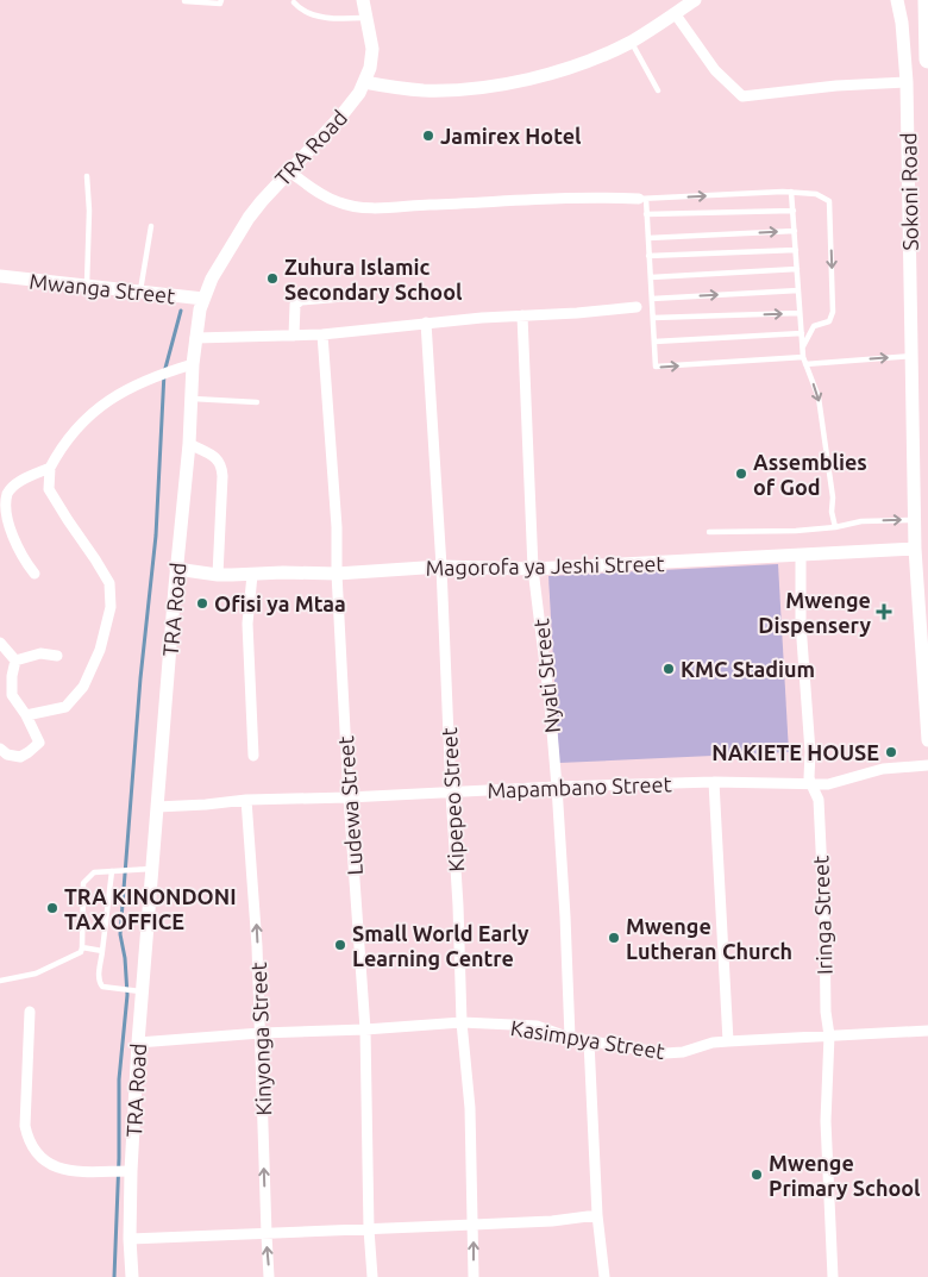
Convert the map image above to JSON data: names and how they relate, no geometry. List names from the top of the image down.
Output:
{
  "streets": {
    "street": [
      "TRA Road",
      "Sokoni Road",
      "Mwanga Street",
      "Magorofa ya Jeshi Street",
      "Nyati Street",
      "Mapambano Street",
      "Kipepeo Street",
      "Ludewa Street",
      "Iringa Street",
      "Kinyonga Street",
      "Kasimpya Street"
    ]
  },
  "crossings": [
    ["TRA Road", "Mwanga Street"],
    ["TRA Road", "Magorofa ya Jeshi Street"],
    ["TRA Road", "Mapambano Street"],
    ["TRA Road", "Kasimpya Street"],
    ["Sokoni Road", "Magorofa ya Jeshi Street"],
    ["Magorofa ya Jeshi Street", "Nyati Street"],
    ["Magorofa ya Jeshi Street", "Kipepeo Street"],
    ["Magorofa ya Jeshi Street", "Ludewa Street"],
    ["Magorofa ya Jeshi Street", "Iringa Street"],
    ["Nyati Street", "Mapambano Street"],
    ["Nyati Street", "Kasimpya Street"],
    ["Mapambano Street", "Kipepeo Street"],
    ["Mapambano Street", "Ludewa Street"],
    ["Mapambano Street", "Iringa Street"],
    ["Mapambano Street", "Kinyonga Street"],
    ["Kipepeo Street", "Kasimpya Street"],
    ["Ludewa Street", "Kasimpya Street"],
    ["Iringa Street", "Kasimpya Street"],
    ["Kinyonga Street", "Kasimpya Street"]
  ],
  "one_way": ["Kinyonga Street"],
  "places": {
    "other": [
      "Jamirex Hotel",
      "Zuhura Islamic Secondary School",
      "Assemblies of God",
      "Ofisi ya Mtaa",
      "KMC Stadium",
      "NAKIETE HOUSE",
      "TRA KINONDONI TAX OFFICE",
      "Mwenge Lutheran Church",
      "Small World Early Learning Centre",
      "Mwenge Primary School"
    ],
    "health": ["Mwenge Dispensery"]
  }
}
